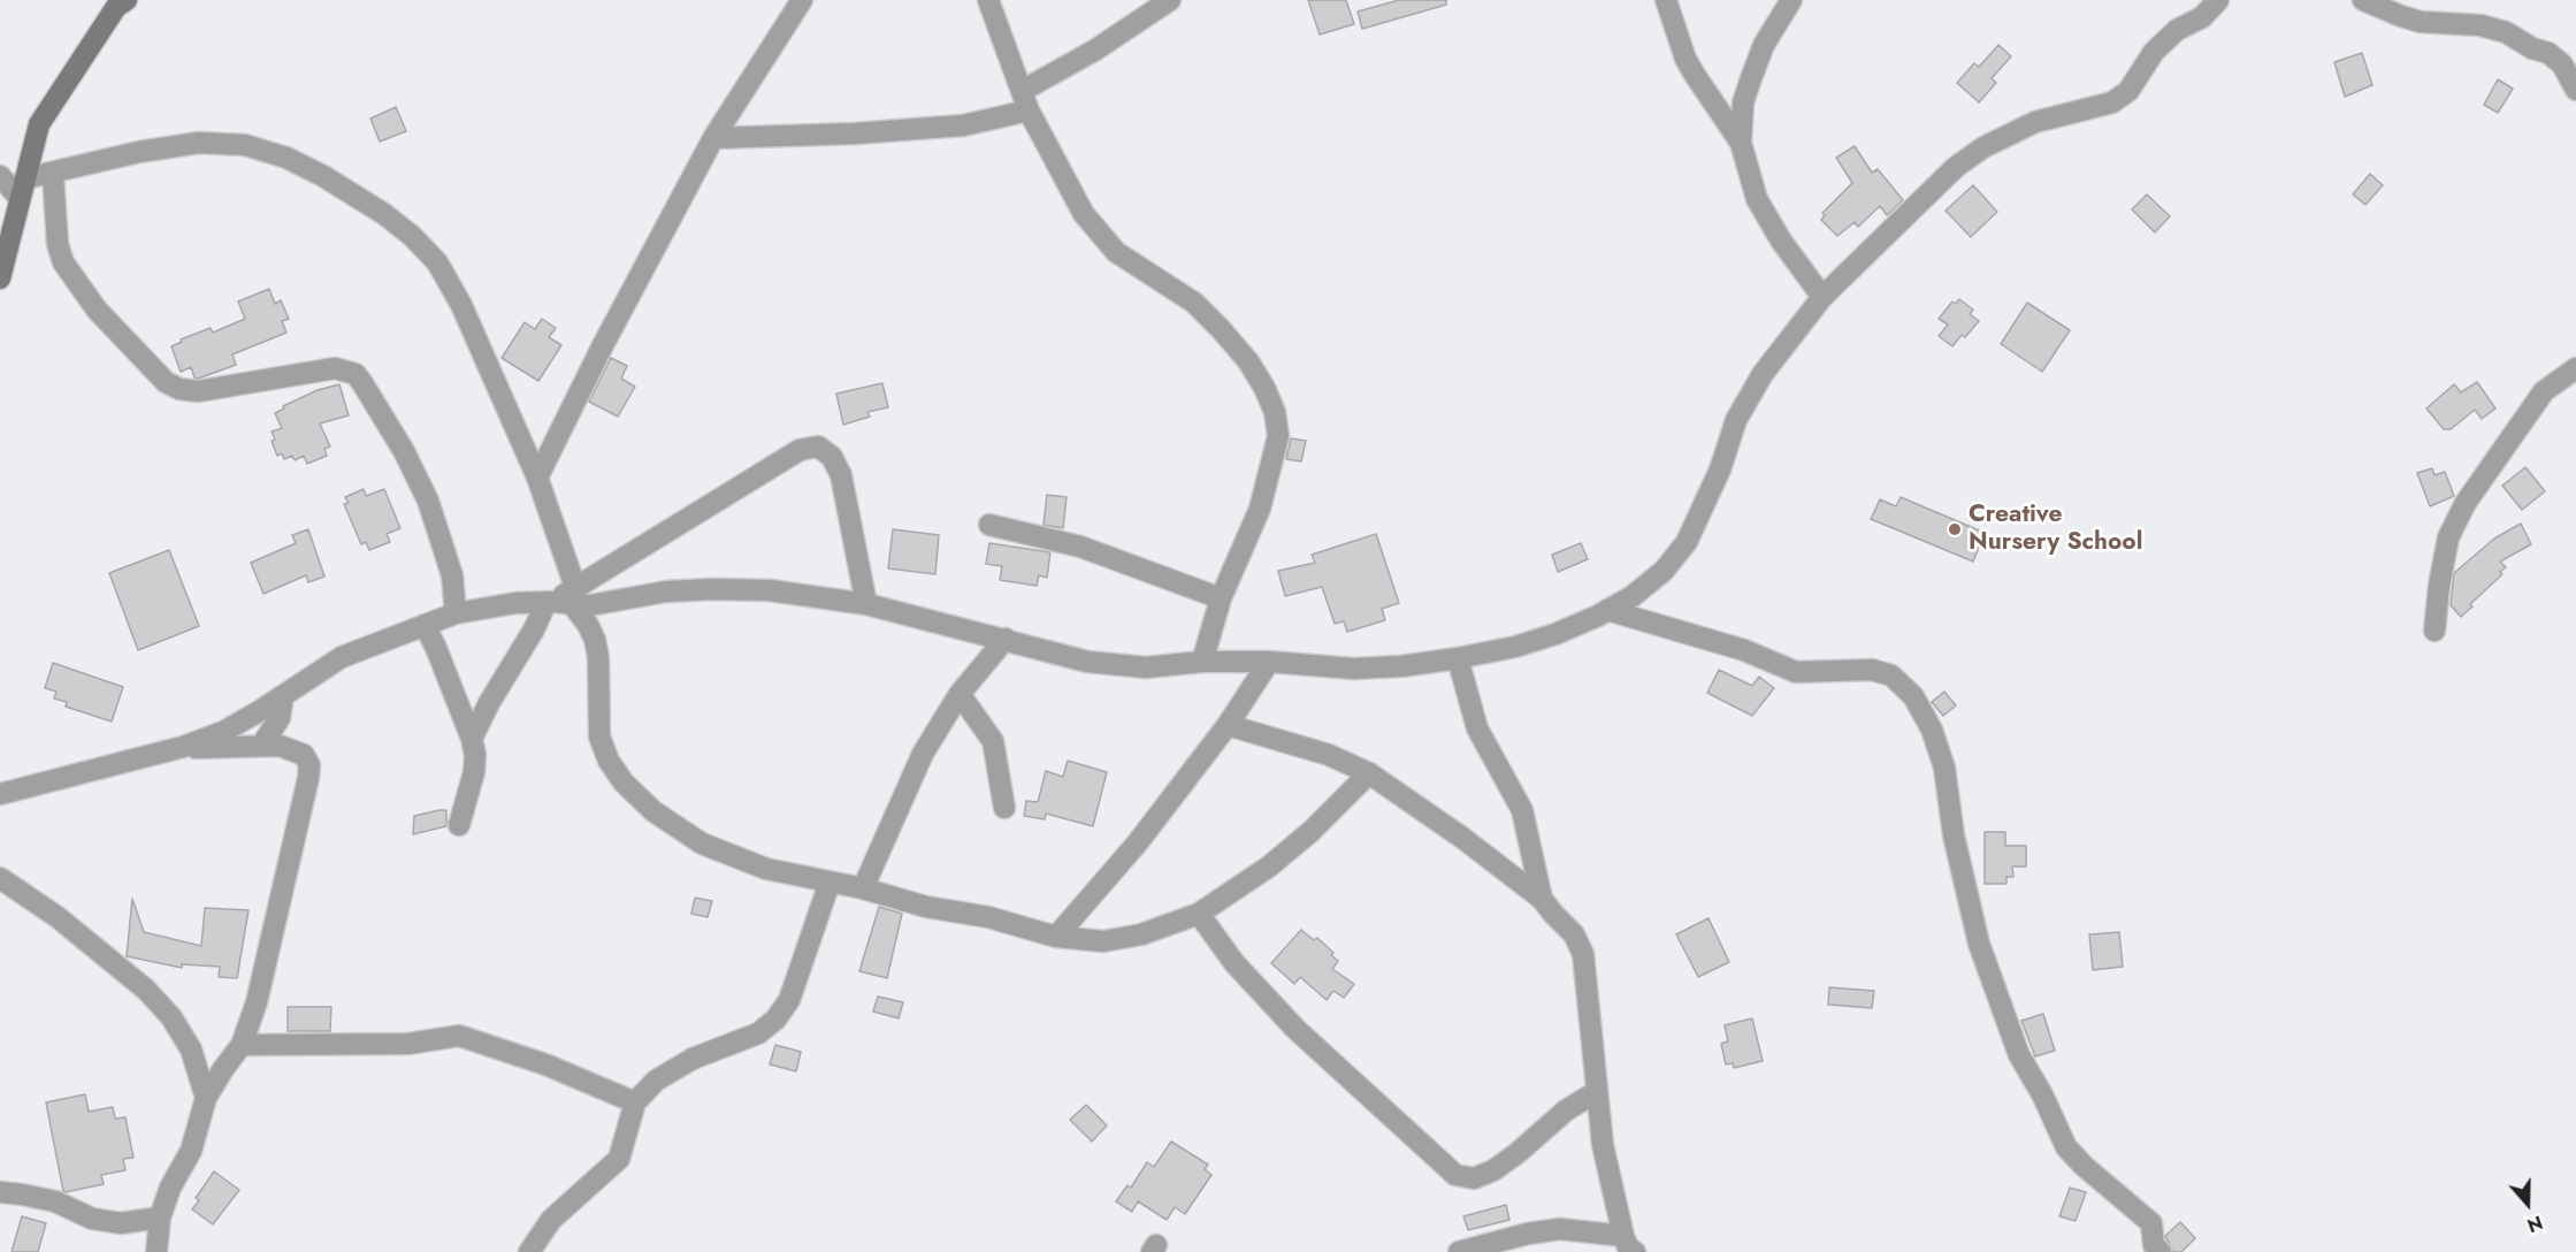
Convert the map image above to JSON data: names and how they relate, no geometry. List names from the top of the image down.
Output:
{
  "places": ["Creative Nursery School"],
  "north": "bottom"
}
